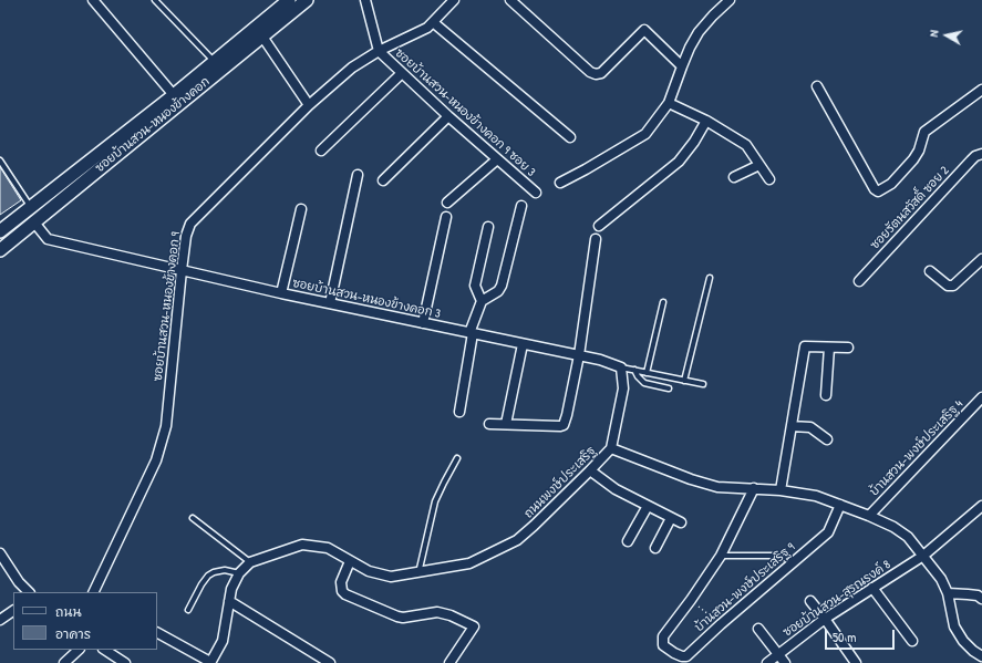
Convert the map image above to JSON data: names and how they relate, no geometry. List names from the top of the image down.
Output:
{
  "streets": {
    "main road": ["ซอยบ้านสวน-หนองข้างคอก"],
    "street": [
      "ซอยบ้านสวน-หนองข้างคอก 9 ซอย 3",
      "ซอยรัตนสวัสดิ์ ซอย 2",
      "ซอยบ้านสวน-หนองข้างคอก 3",
      "ซอยบ้านสวน-หนองข้างคอก 9",
      "บ้านสวน-พงษ์ประเสริฐ 4",
      "ถนนพงษ์ประเสริฐ",
      "บ้านสวน-พงษ์ประเสริฐ 9",
      "ซอยบ้านสวน-สุรณรงค์ 8"
    ]
  },
  "crossings": [
    ["ซอยบ้านสวน-หนองข้างคอก 9 ซอย 3", "ซอยบ้านสวน-หนองข้างคอก 9"],
    ["ซอยบ้านสวน-หนองข้างคอก", "ซอยบ้านสวน-หนองข้างคอก 3"],
    ["ซอยบ้านสวน-หนองข้างคอก 3", "ซอยบ้านสวน-หนองข้างคอก 9"],
    ["บ้านสวน-พงษ์ประเสริฐ 4", "ถนนพงษ์ประเสริฐ"],
    ["ถนนพงษ์ประเสริฐ", "บ้านสวน-พงษ์ประเสริฐ 9"],
    ["ถนนพงษ์ประเสริฐ", "ซอยบ้านสวน-สุรณรงค์ 8"]
  ],
  "legend": ["ถนน", "อาคาร"],
  "scale_bar": "50 m",
  "north": "left"
}
